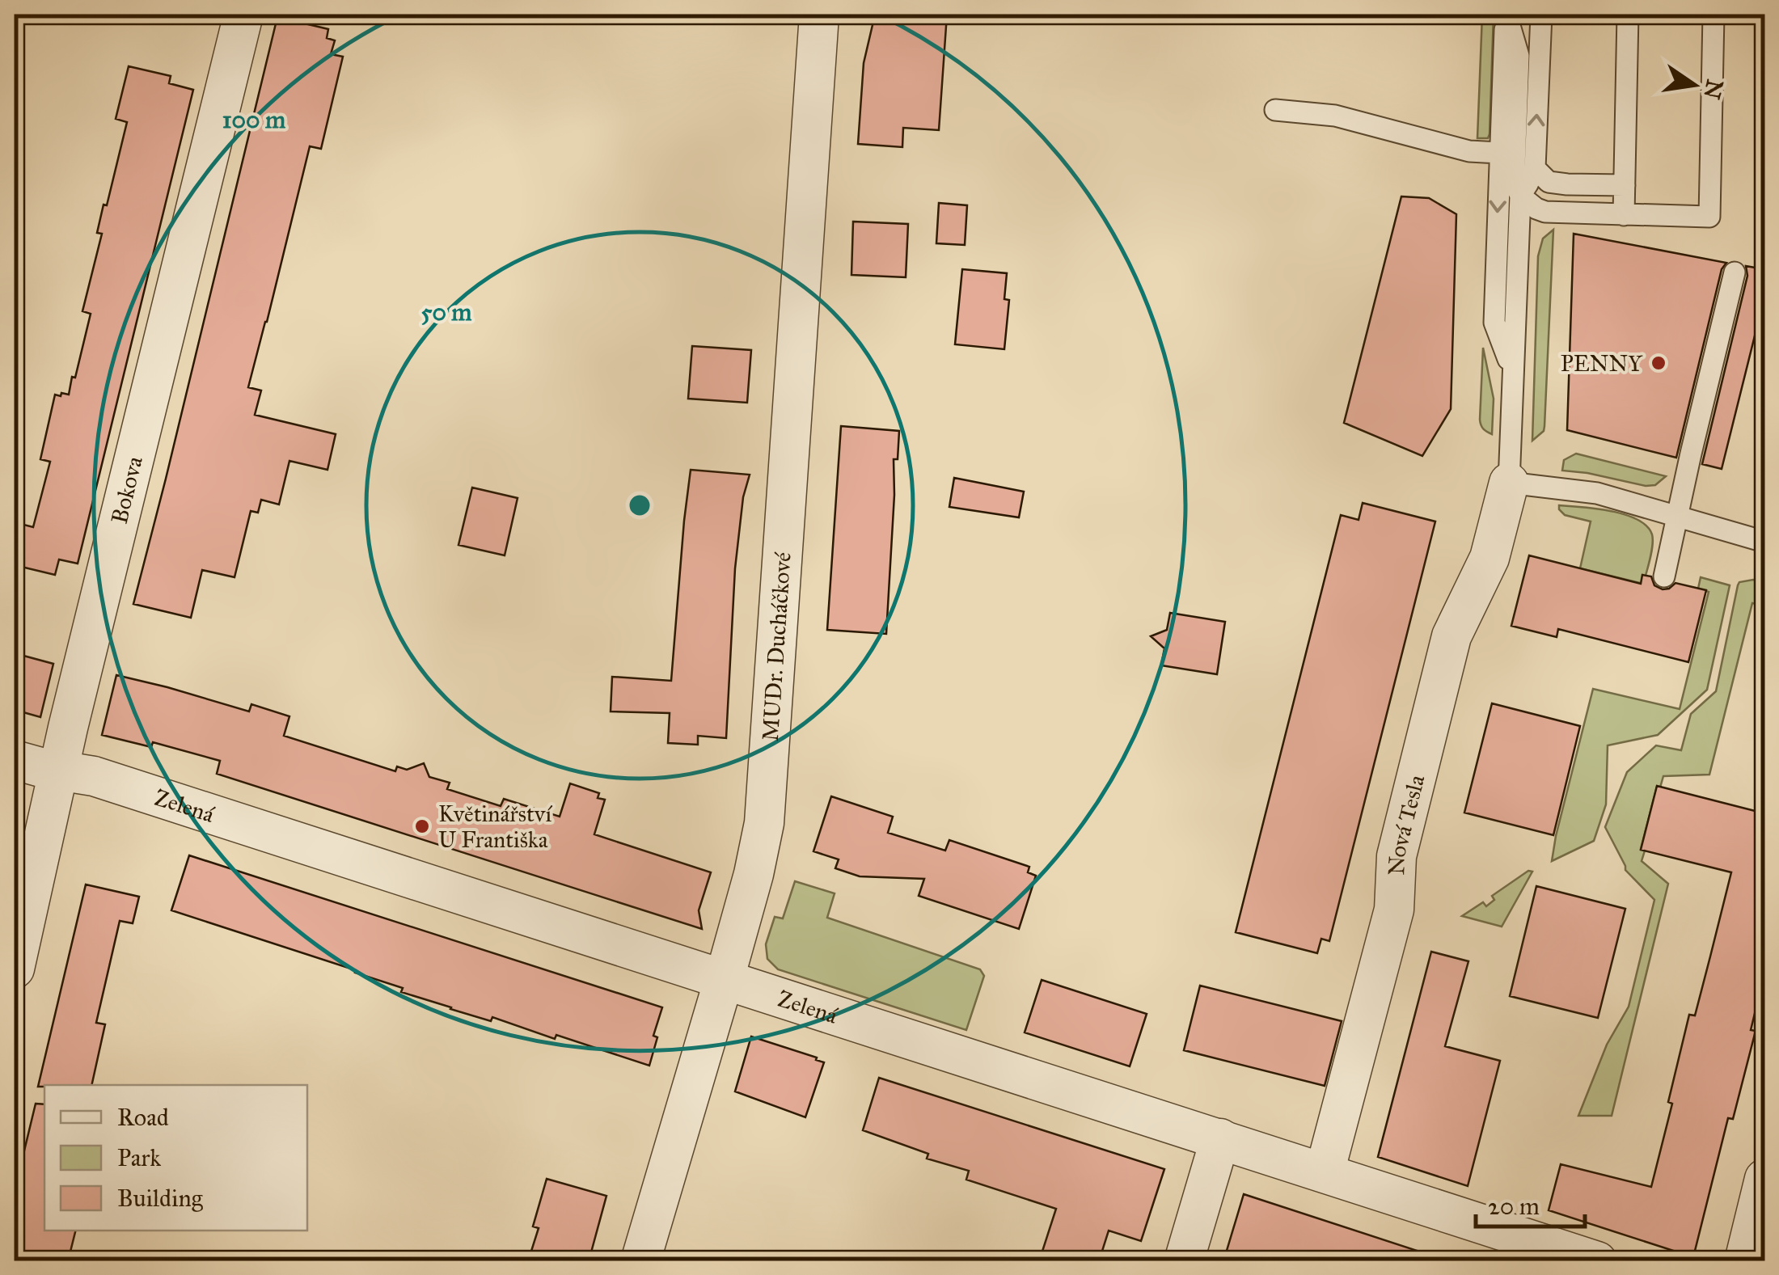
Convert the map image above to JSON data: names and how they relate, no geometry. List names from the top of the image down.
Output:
{
  "streets": {
    "street": [
      "Bokova",
      "MUDr. Ducháčkové",
      "Zelená",
      "Nová Tesla"
    ]
  },
  "crossings": [
    ["Bokova", "Zelená"],
    ["MUDr. Ducháčkové", "Zelená"],
    ["Zelená", "Nová Tesla"]
  ],
  "places": ["PENNY", "Květinářství U Františka"],
  "legend": ["Road", "Park", "Building"],
  "scale_bar": "20 m",
  "north": "right",
  "rings": ["100 m", "50 m"]
}
